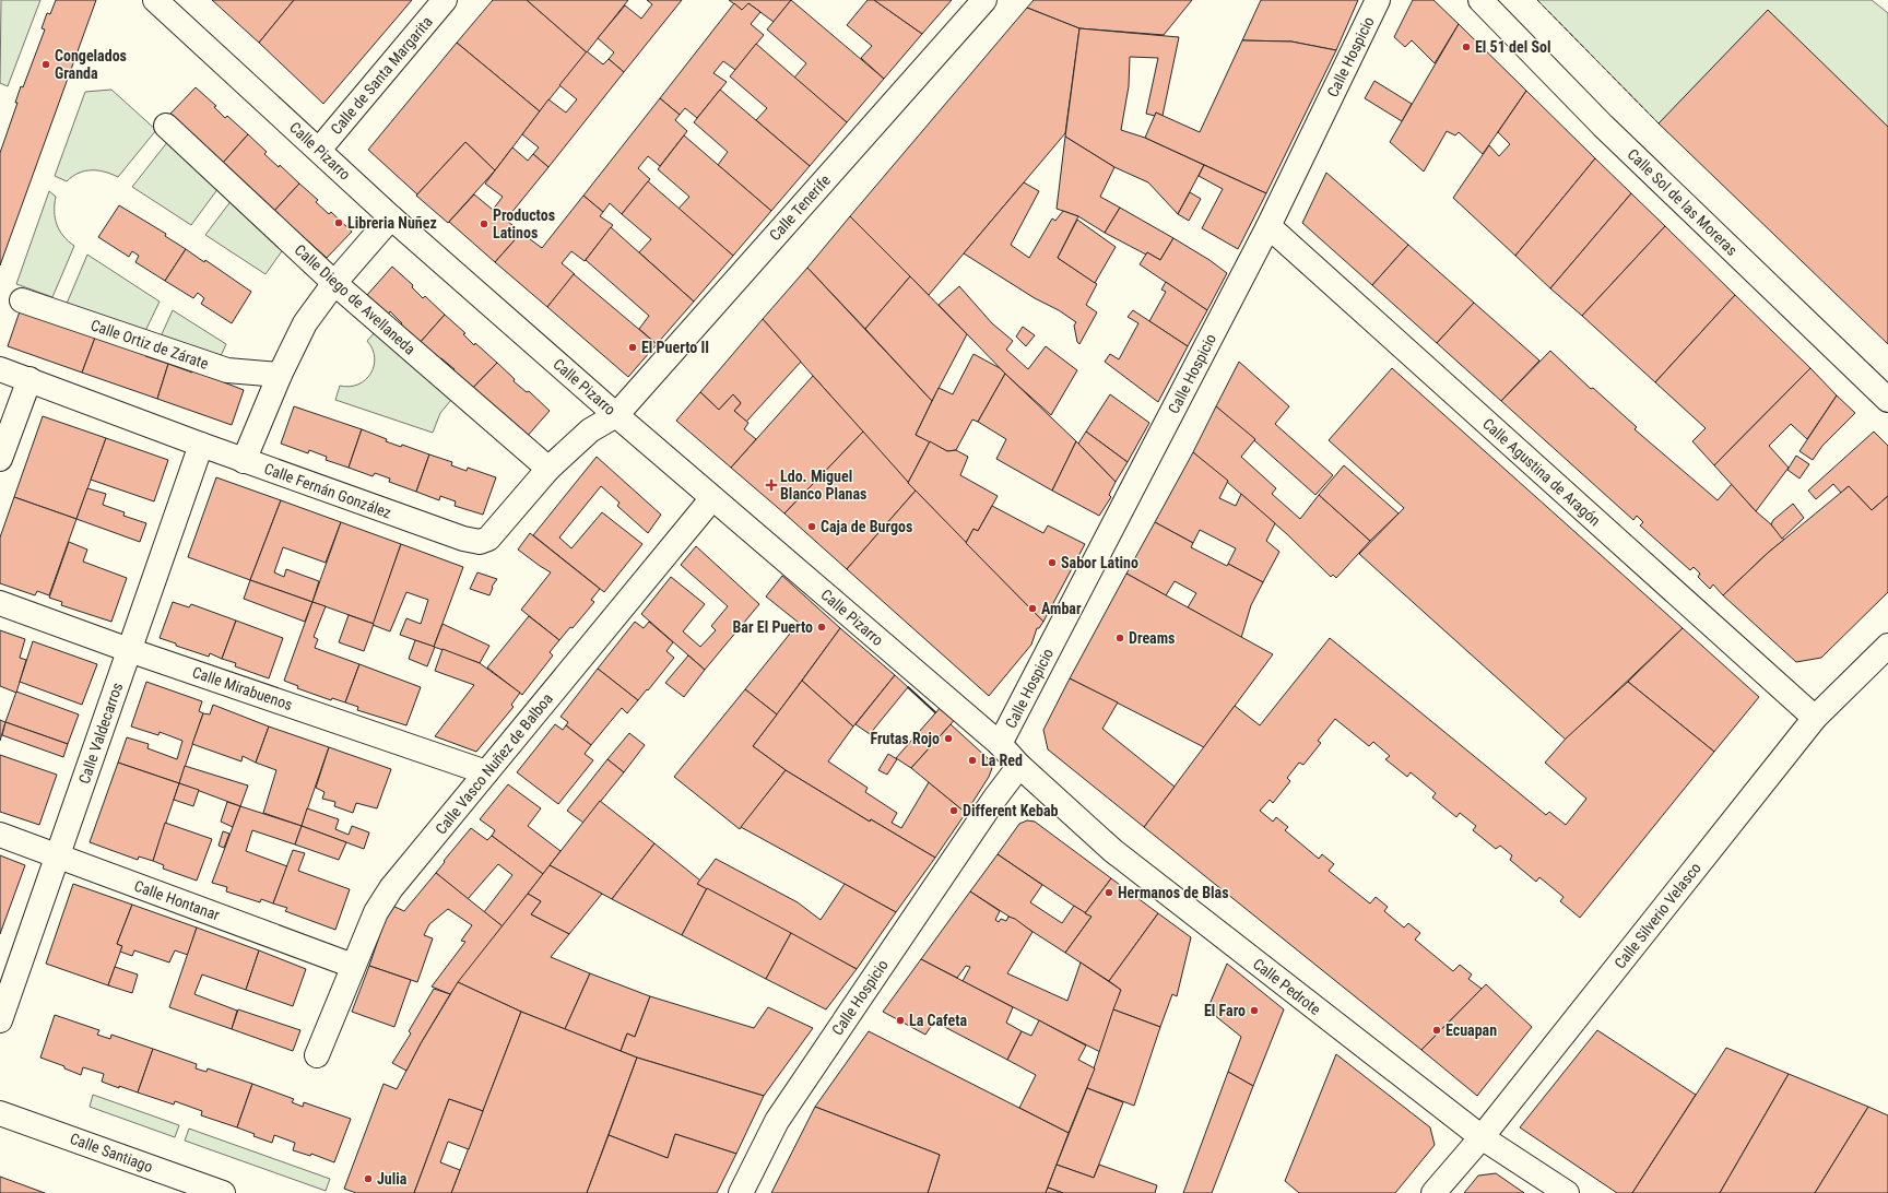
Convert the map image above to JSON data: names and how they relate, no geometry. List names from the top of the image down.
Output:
{
  "streets": {
    "street": [
      "Calle Hospicio",
      "Calle de Santa Margarita",
      "Calle Pizarro",
      "Calle Sol de las Moreras",
      "Calle Tenerife",
      "Calle Diego de Avellaneda",
      "Calle Ortiz de Zárate",
      "Calle Agustina de Aragón",
      "Calle Fernán González",
      "Calle Mirabuenos",
      "Calle Valdecarros",
      "Calle Vasco Nuñez de Balboa",
      "Calle Hontanar",
      "Calle Silverio Velasco",
      "Calle Pedrote",
      "Calle Santiago"
    ]
  },
  "crossings": [
    ["Calle Hospicio", "Calle Pizarro"],
    ["Calle Hospicio", "Calle Agustina de Aragón"],
    ["Calle Hospicio", "Calle Pedrote"],
    ["Calle de Santa Margarita", "Calle Pizarro"],
    ["Calle Pizarro", "Calle Tenerife"],
    ["Calle Pizarro", "Calle Fernán González"],
    ["Calle Pizarro", "Calle Vasco Nuñez de Balboa"],
    ["Calle Pizarro", "Calle Pedrote"],
    ["Calle Tenerife", "Calle Fernán González"],
    ["Calle Diego de Avellaneda", "Calle Fernán González"],
    ["Calle Agustina de Aragón", "Calle Silverio Velasco"],
    ["Calle Fernán González", "Calle Valdecarros"],
    ["Calle Mirabuenos", "Calle Valdecarros"],
    ["Calle Mirabuenos", "Calle Vasco Nuñez de Balboa"],
    ["Calle Valdecarros", "Calle Hontanar"],
    ["Calle Vasco Nuñez de Balboa", "Calle Hontanar"],
    ["Calle Silverio Velasco", "Calle Pedrote"]
  ],
  "places": {
    "other": [
      "El 51 del Sol",
      "Congelados Granda",
      "Libreria Nuñez",
      "Productos Latinos",
      "El Puerto II",
      "Caja de Burgos",
      "Sabor Latino",
      "Ambar",
      "Bar El Puerto",
      "Dreams",
      "Frutas Rojo",
      "La Red",
      "Different Kebab",
      "Hermanos de Blas",
      "El Faro",
      "La Cafeta",
      "Ecuapan",
      "Julia"
    ],
    "health": ["Ldo. Miguel Blanco Planas"]
  }
}
